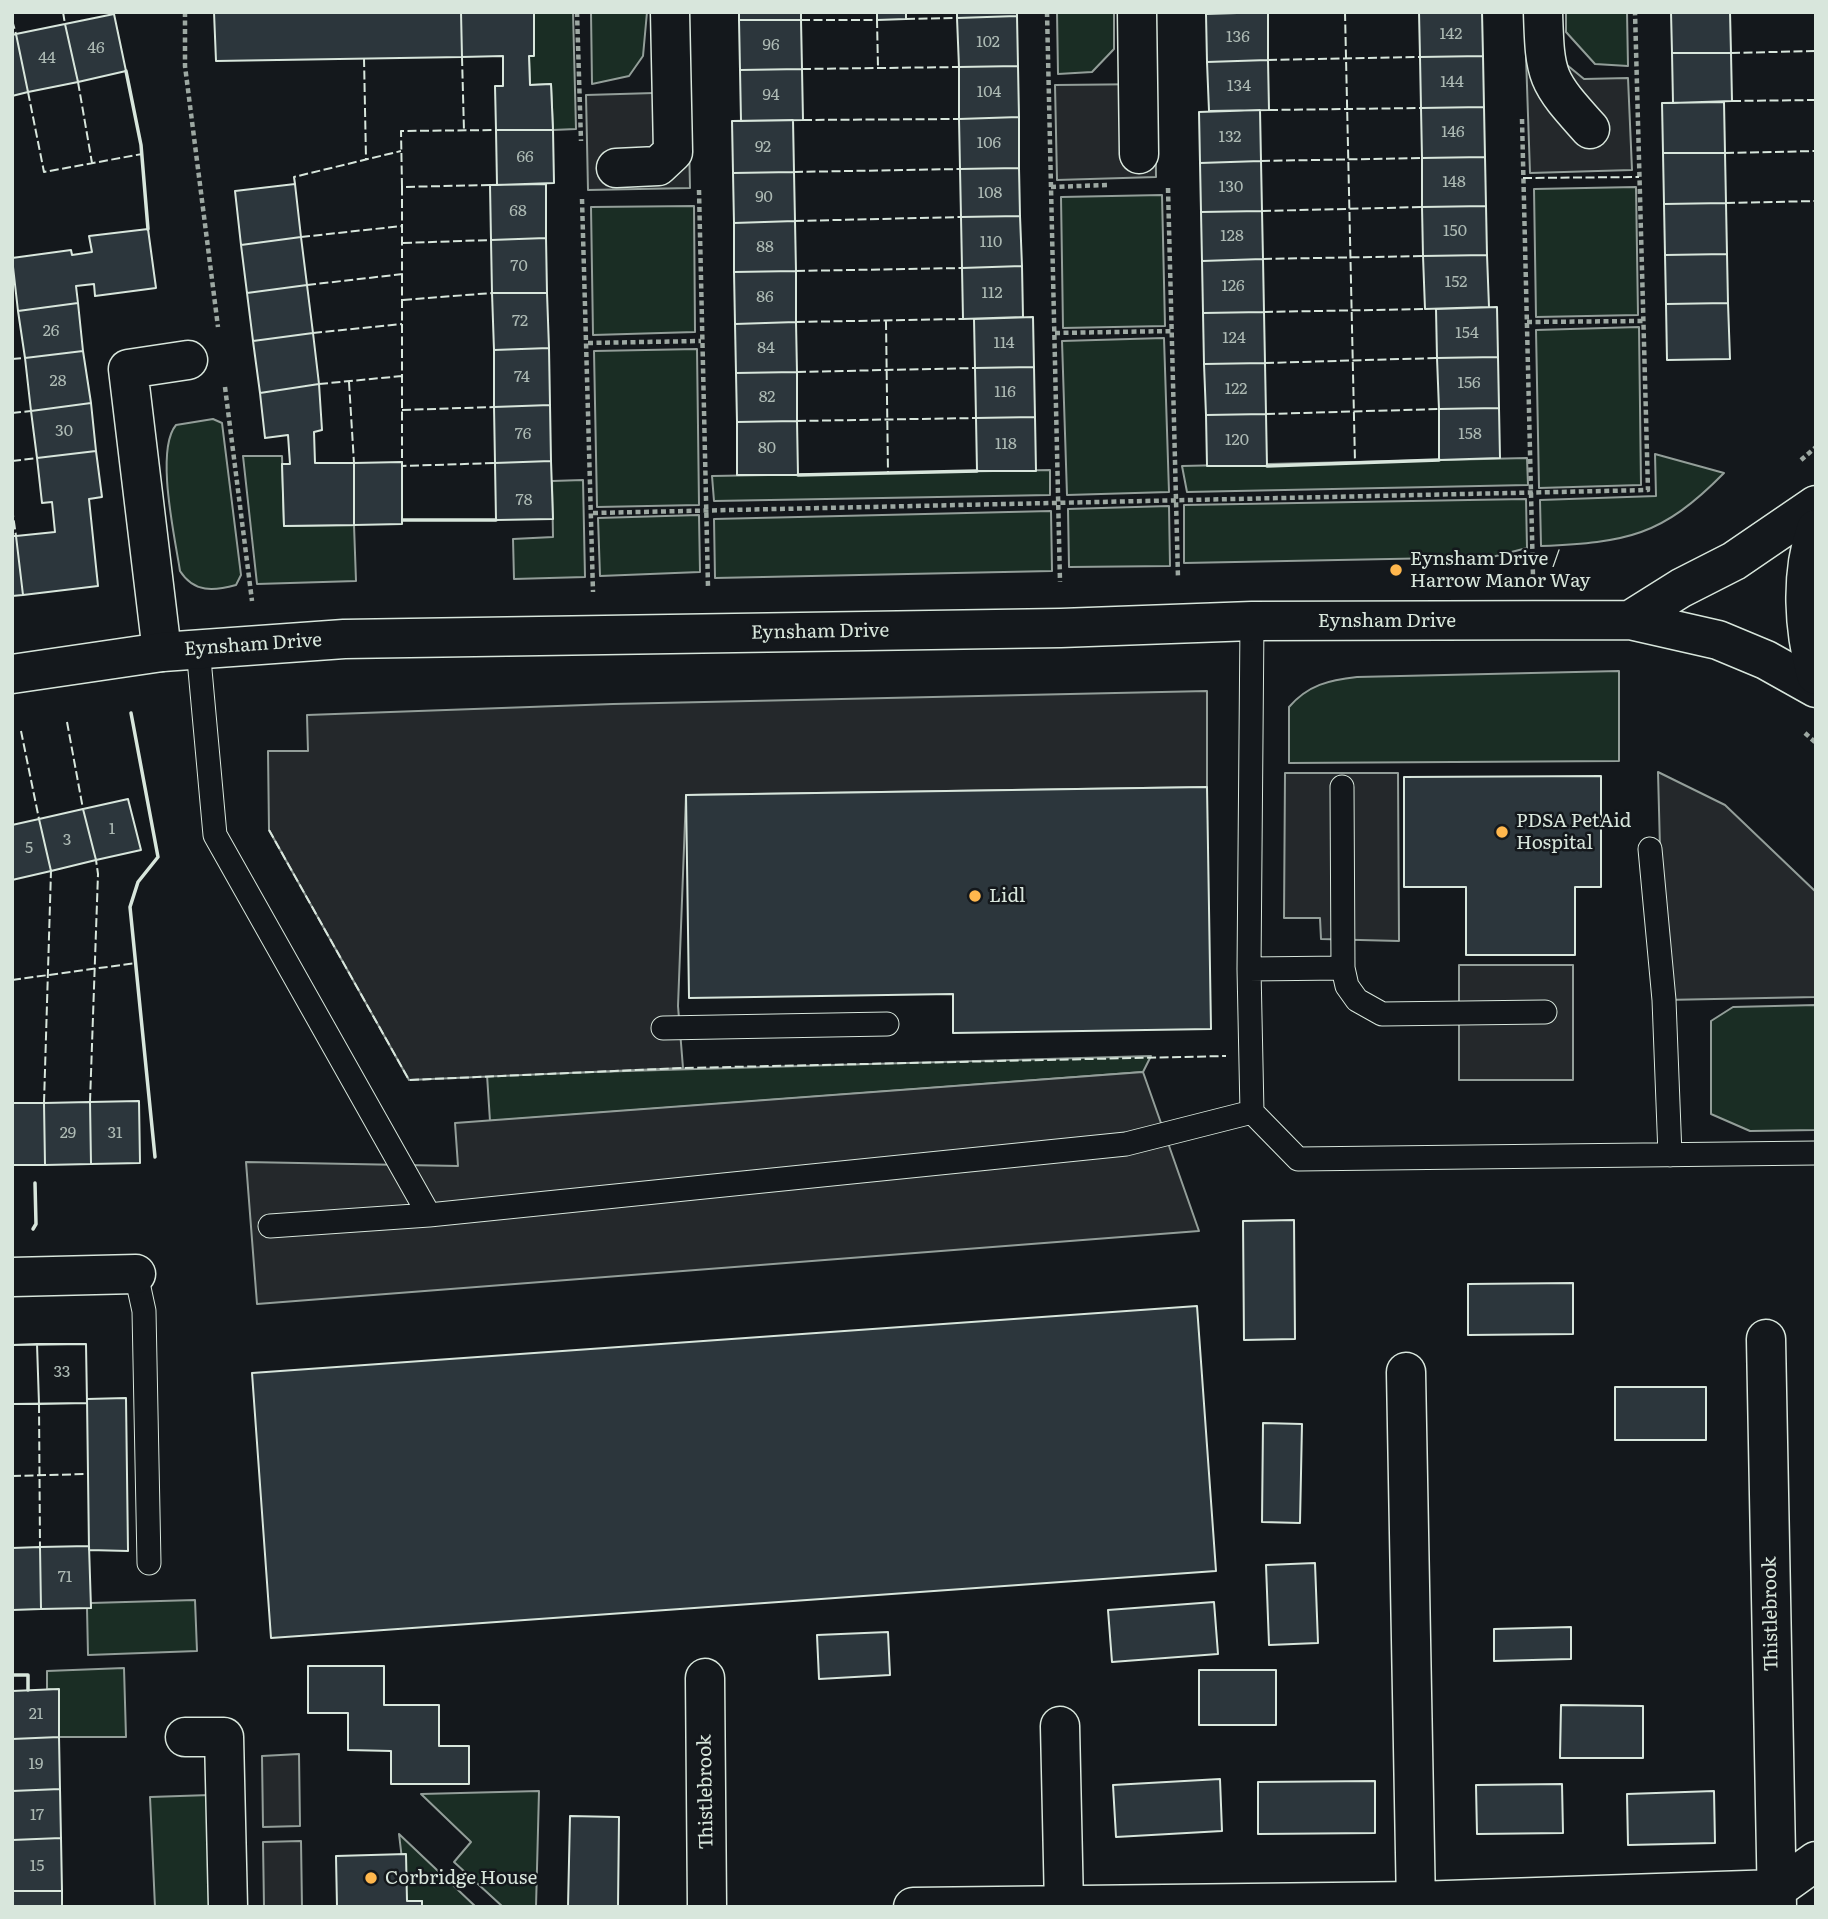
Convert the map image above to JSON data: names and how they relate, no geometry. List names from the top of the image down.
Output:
{
  "streets": {
    "street": ["Eynsham Drive", "Thistlebrook"]
  },
  "places": [
    "Eynsham Drive / Harrow Manor Way",
    "PDSA PetAid Hospital",
    "Lidl",
    "Corbridge House"
  ],
  "house_numbers": [
    "142",
    "136",
    "102",
    "96",
    "46",
    "44",
    "144",
    "134",
    "104",
    "94",
    "146",
    "132",
    "106",
    "92",
    "66",
    "148",
    "130",
    "108",
    "90",
    "68",
    "150",
    "128",
    "110",
    "88",
    "70",
    "152",
    "126",
    "112",
    "86",
    "72",
    "26",
    "154",
    "124",
    "114",
    "84",
    "74",
    "28",
    "156",
    "122",
    "116",
    "82",
    "30",
    "76",
    "158",
    "120",
    "118",
    "80",
    "78",
    "1",
    "3",
    "5",
    "29",
    "31",
    "33",
    "71",
    "21",
    "19",
    "17",
    "15"
  ]
}
